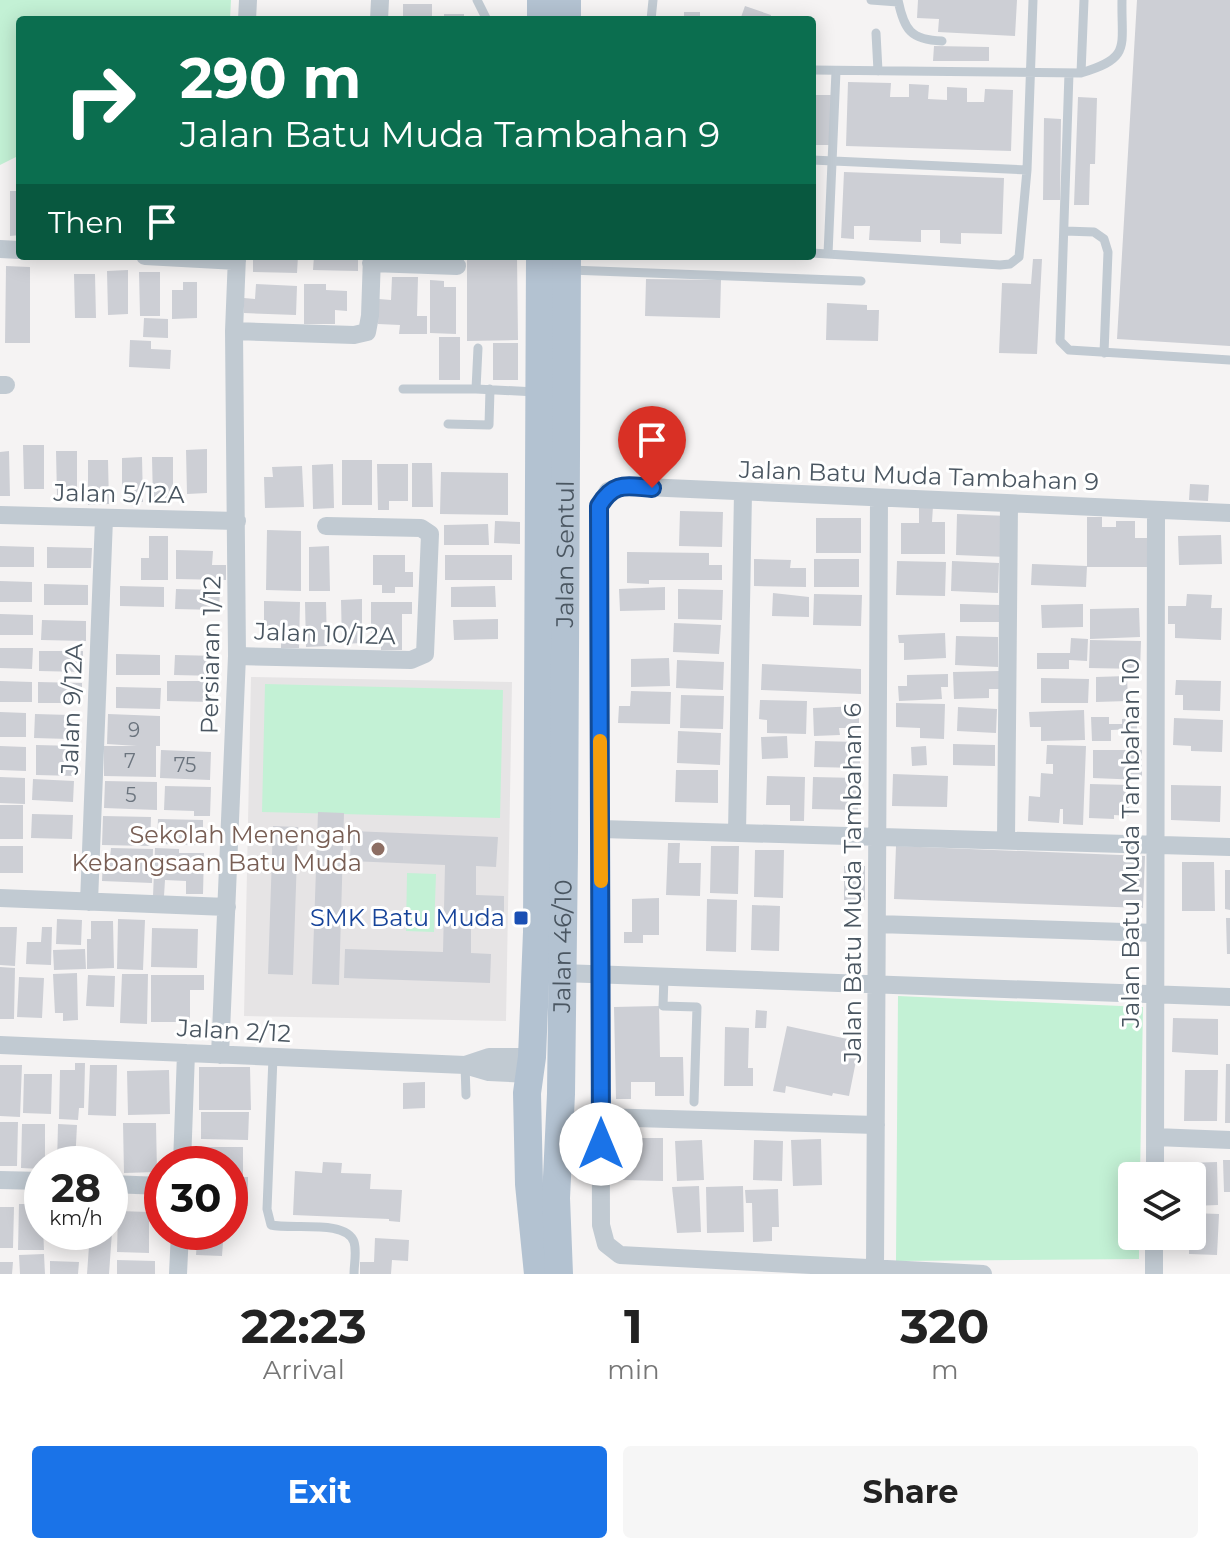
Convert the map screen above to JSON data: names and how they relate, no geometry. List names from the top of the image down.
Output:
{
  "streets": {
    "main road": ["Jalan Sentul", "Jalan 46/10"],
    "street": [
      "Jalan Batu Muda Tambahan 9",
      "Jalan 5/12A",
      "Jalan 10/12A",
      "Persiaran 1/12",
      "Jalan 9/12A",
      "Jalan Batu Muda Tambahan 10",
      "Jalan Batu Muda Tambahan 6",
      "Jalan 2/12"
    ]
  },
  "crossings": [
    ["Jalan Batu Muda Tambahan 9", "Jalan Batu Muda Tambahan 10"],
    ["Jalan Batu Muda Tambahan 9", "Jalan Batu Muda Tambahan 6"],
    ["Jalan 5/12A", "Persiaran 1/12"],
    ["Jalan 5/12A", "Jalan 9/12A"],
    ["Jalan Sentul", "Jalan 46/10"],
    ["Jalan 10/12A", "Persiaran 1/12"],
    ["Persiaran 1/12", "Jalan 2/12"],
    ["Jalan 46/10", "Jalan 2/12"]
  ],
  "places": {
    "other": ["Sekolah Menengah Kebangsaan Batu Muda"],
    "transit": ["SMK Batu Muda"]
  },
  "house_numbers": [
    "9",
    "7",
    "75",
    "5"
  ],
  "page": {
    "turn": ["290 m", "Jalan Batu Muda Tambahan 9"],
    "then": "Then",
    "speed": "28 km/h",
    "limit": "30",
    "eta": [
      "22:23",
      "Arrival",
      "1",
      "min",
      "320",
      "m"
    ],
    "buttons": ["Exit", "Share"]
  }
}
